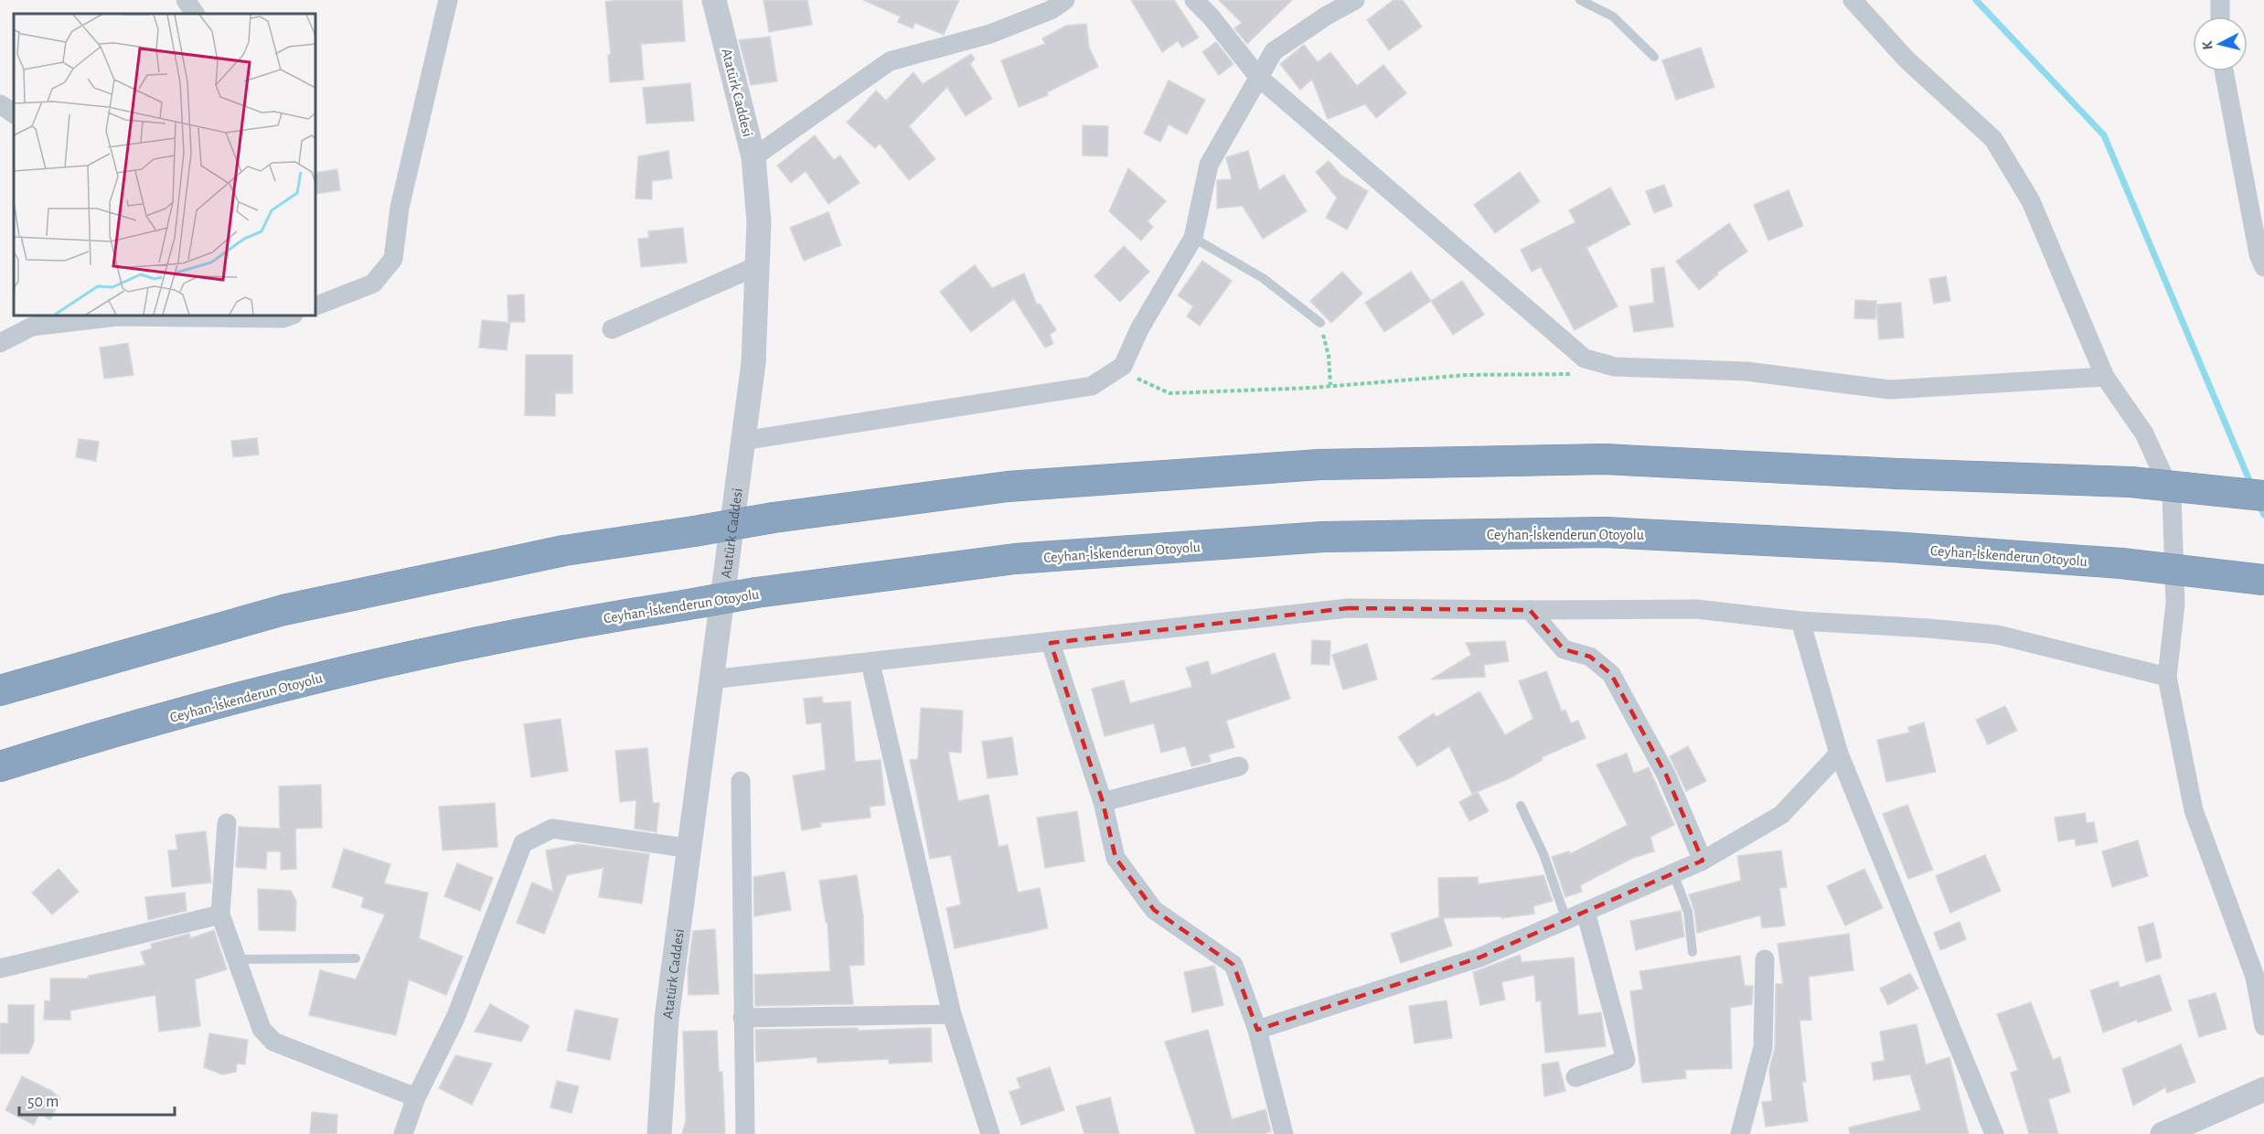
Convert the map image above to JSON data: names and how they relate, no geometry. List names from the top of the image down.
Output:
{
  "streets": {
    "highway": ["Ceyhan-İskenderun Otoyolu"],
    "street": ["Atatürk Caddesi"]
  },
  "scale_bar": "50 m",
  "north": "left"
}
